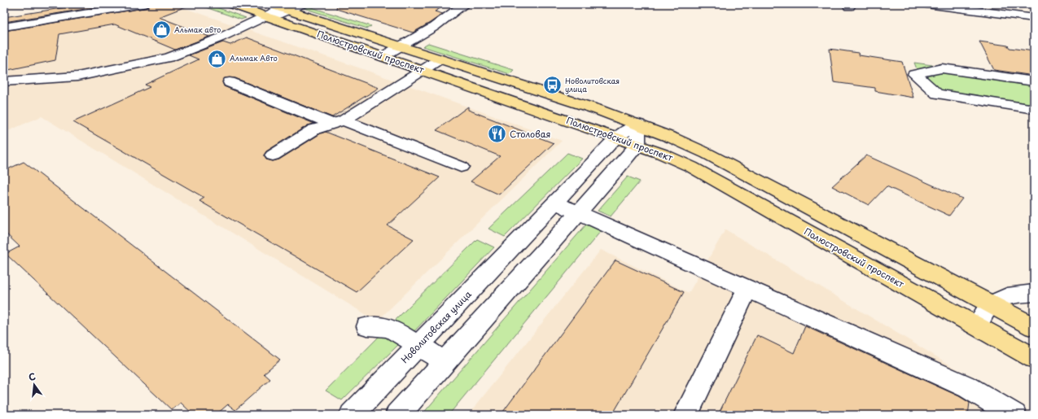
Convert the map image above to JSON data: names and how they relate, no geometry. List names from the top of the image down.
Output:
{
  "streets": {
    "main road": ["Полюстровский проспект"],
    "street": ["Новолитовская улица"]
  },
  "crossings": [
    ["Полюстровский проспект", "Новолитовская улица"]
  ],
  "places": {
    "shop": ["Альмак авто", "Альмак Авто"],
    "bus stop": ["Новолитовская улица"],
    "restaurant": ["Столовая"]
  },
  "north": "top"
}
